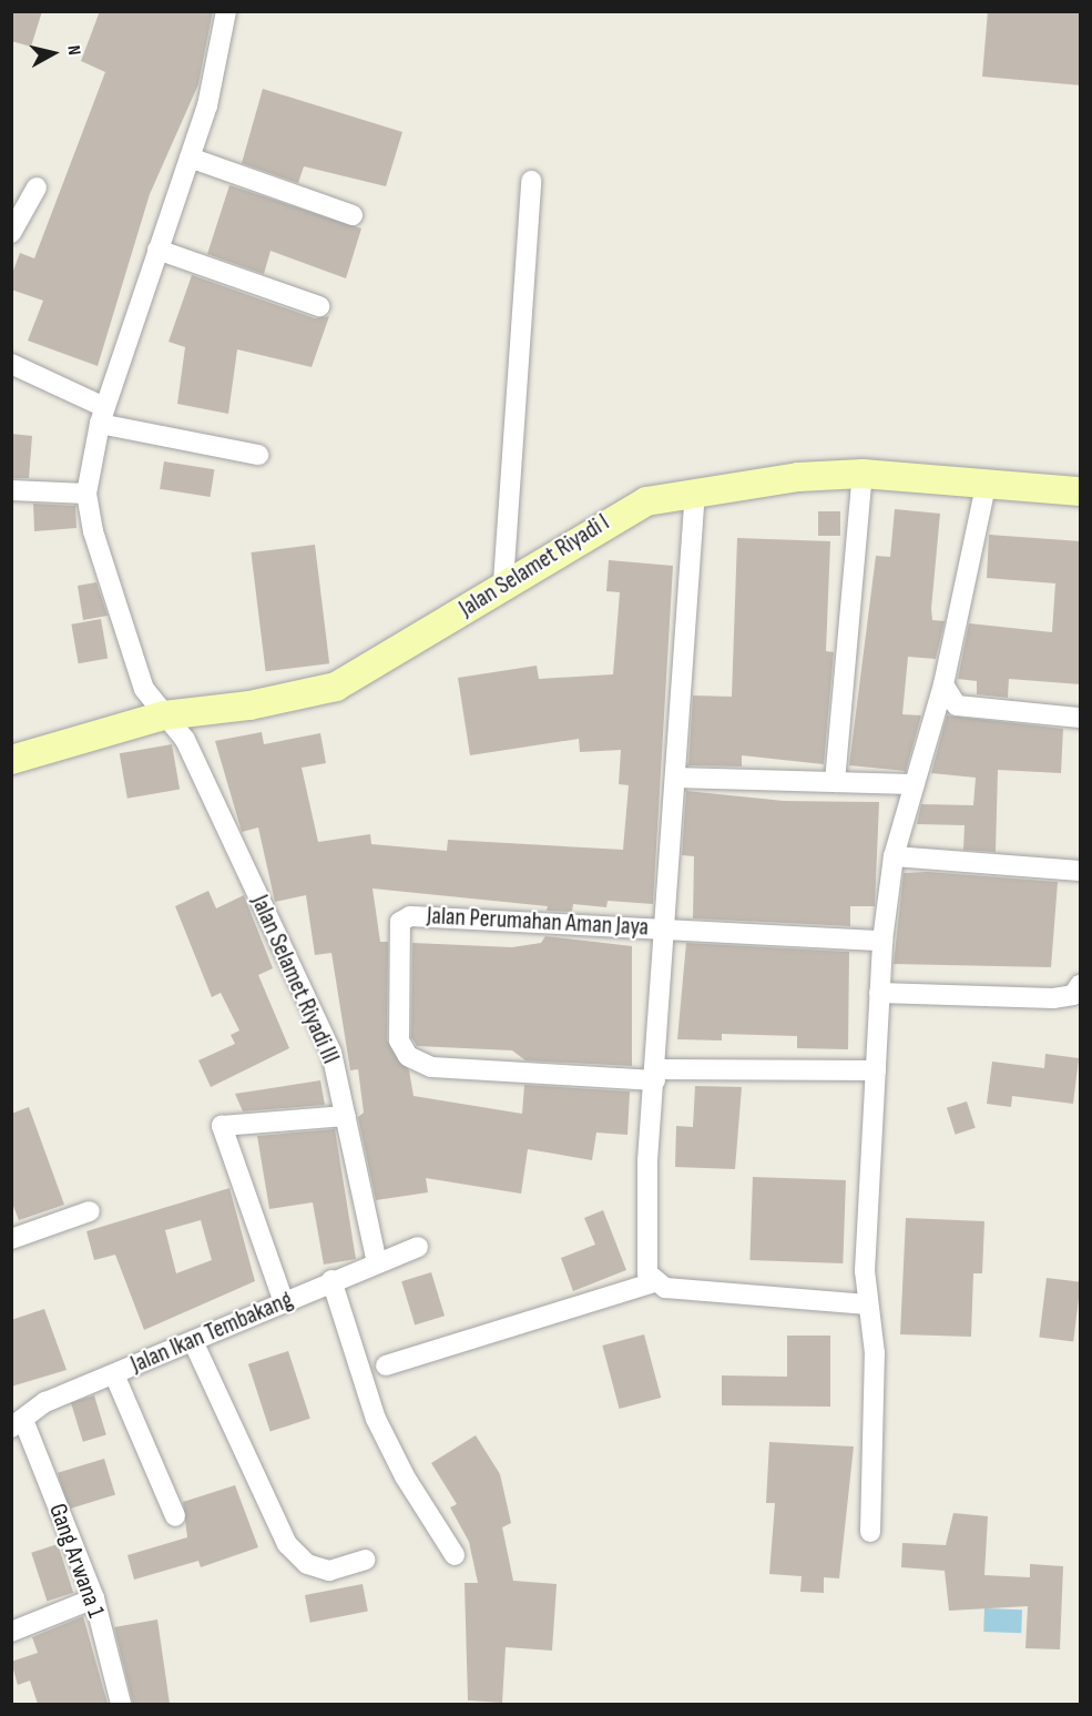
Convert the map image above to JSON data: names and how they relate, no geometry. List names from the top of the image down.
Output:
{
  "streets": {
    "main road": ["Jalan Selamet Riyadi I"],
    "street": [
      "Jalan Perumahan Aman Jaya",
      "Jalan Selamet Riyadi III",
      "Jalan Ikan Tembakang",
      "Gang Arwana 1"
    ]
  },
  "crossings": [
    ["Jalan Selamet Riyadi I", "Jalan Perumahan Aman Jaya"],
    ["Jalan Selamet Riyadi I", "Jalan Selamet Riyadi III"],
    ["Jalan Selamet Riyadi III", "Jalan Ikan Tembakang"],
    ["Jalan Ikan Tembakang", "Gang Arwana 1"]
  ],
  "north": "right"
}
